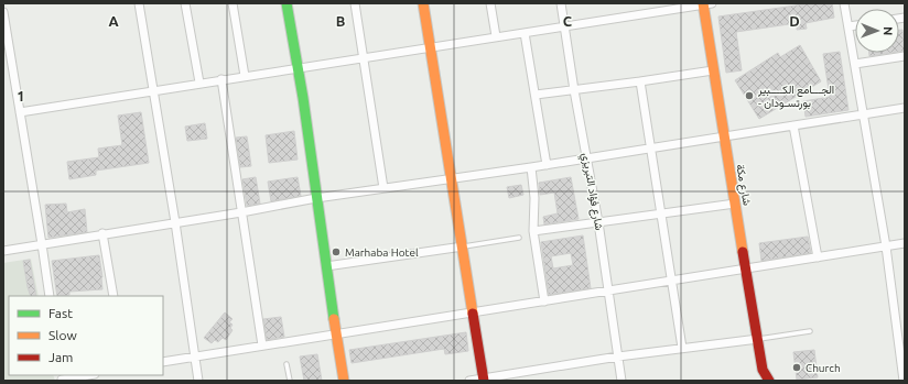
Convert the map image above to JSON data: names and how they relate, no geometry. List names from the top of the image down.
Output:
{
  "streets": {
    "street": ["شارع مكة", "شارع فؤاد التبريزي"]
  },
  "places": ["الجـــامع الكــــبير - بورتسـودان", "Marhaba Hotel", "Church"],
  "legend": ["Fast", "Slow", "Jam"],
  "north": "right",
  "grid": {
    "columns": [
      "A",
      "B",
      "C",
      "D"
    ],
    "rows": ["1"]
  }
}
